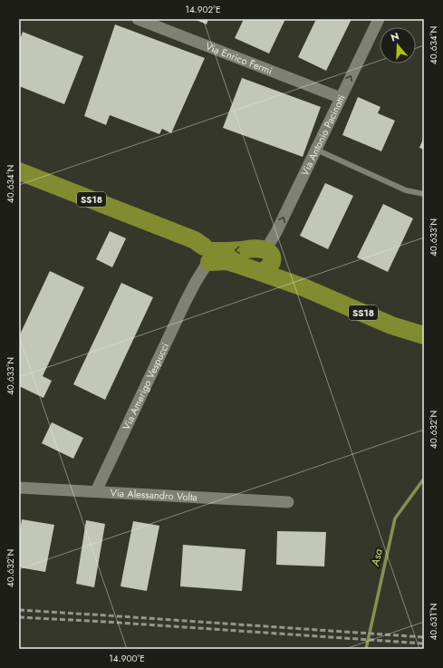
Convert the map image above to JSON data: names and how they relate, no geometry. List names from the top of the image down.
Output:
{
  "streets": {
    "main road": ["SS18"],
    "street": [
      "Via Enrico Fermi",
      "Via Antonio Pacinotti",
      "Via Amerigo Vespucci",
      "Via Alessandro Volta"
    ]
  },
  "crossings": [
    ["Via Enrico Fermi", "Via Antonio Pacinotti"],
    ["Via Antonio Pacinotti", "SS18"],
    ["SS18", "Via Amerigo Vespucci"],
    ["Via Amerigo Vespucci", "Via Alessandro Volta"]
  ],
  "one_way": ["Via Antonio Pacinotti"],
  "water": ["Asa"],
  "north": "top",
  "coordinates": [
    "14.902°E",
    "40.634°N",
    "40.633°N",
    "40.632°N",
    "40.631°N",
    "14.900°E"
  ]
}
